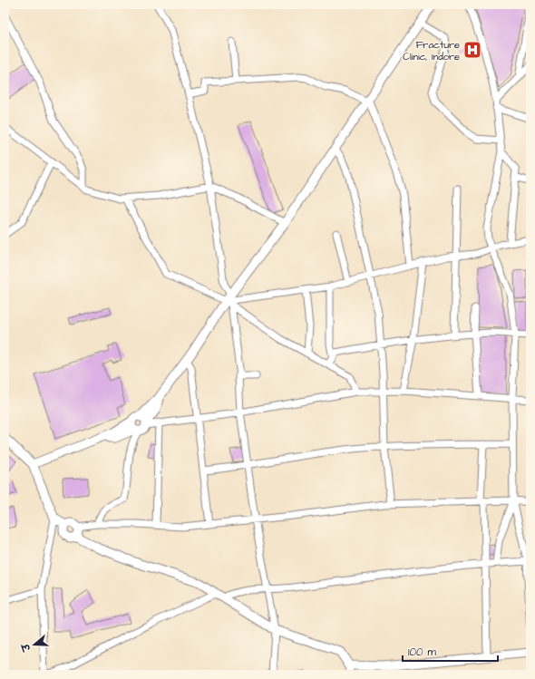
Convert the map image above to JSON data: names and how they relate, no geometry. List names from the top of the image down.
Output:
{
  "places": {
    "hospital": ["Fracture Clinic, Indore"]
  },
  "scale_bar": "100 m",
  "north": "left"
}
